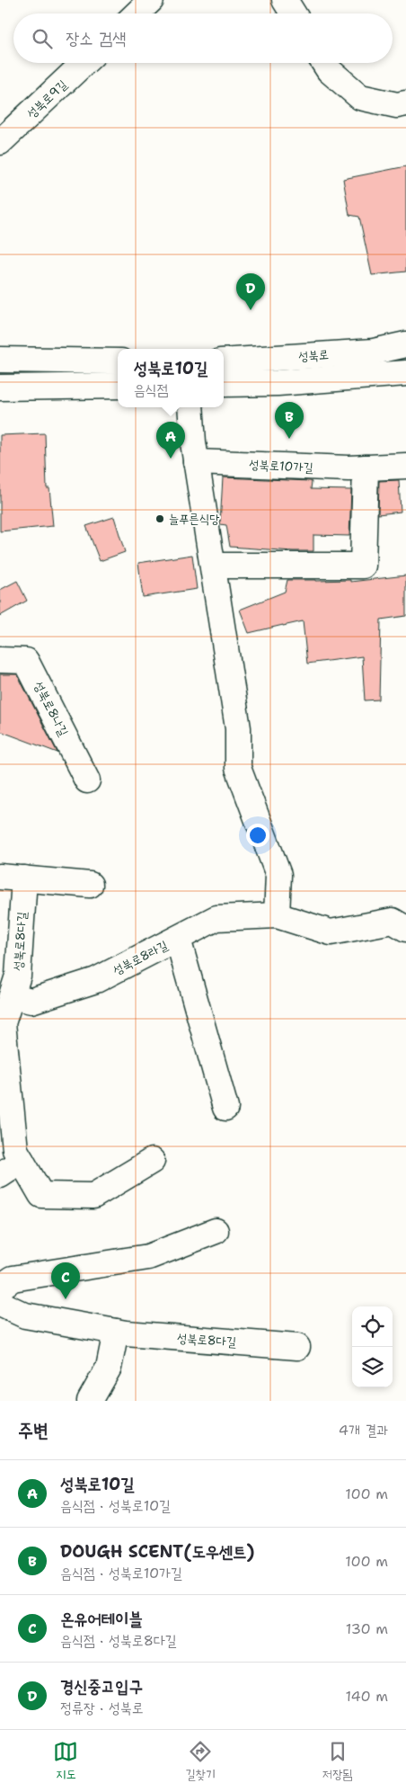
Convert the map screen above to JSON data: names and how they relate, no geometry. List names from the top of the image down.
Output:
{
  "streets": {
    "street": [
      "성북로9길",
      "성북로",
      "성북로10가길",
      "성북로8나길",
      "성북로8다길",
      "성북로8라길"
    ]
  },
  "crossings": [
    ["성북로8다길", "성북로8라길"]
  ],
  "places": ["늘푸른식당"],
  "page": {
    "search": "장소 검색",
    "pins": [
      "D",
      "B",
      "A",
      "C"
    ],
    "popup": ["성북로10길", "음식점"],
    "heading": ["주변", "4개 결과"],
    "list": [
      {
        "mark": "A",
        "name": "성북로10길",
        "note": "음식점 · 성북로10길",
        "value": "100 m"
      },
      {
        "mark": "B",
        "name": "DOUGH SCENT(도우센트)",
        "note": "음식점 · 성북로10가길",
        "value": "100 m"
      },
      {
        "mark": "C",
        "name": "온유어테이블",
        "note": "음식점 · 성북로8다길",
        "value": "130 m"
      },
      {
        "mark": "D",
        "name": "경신중고입구",
        "note": "정류장 · 성북로",
        "value": "140 m"
      }
    ],
    "nav": ["지도", "길찾기", "저장됨"]
  }
}
